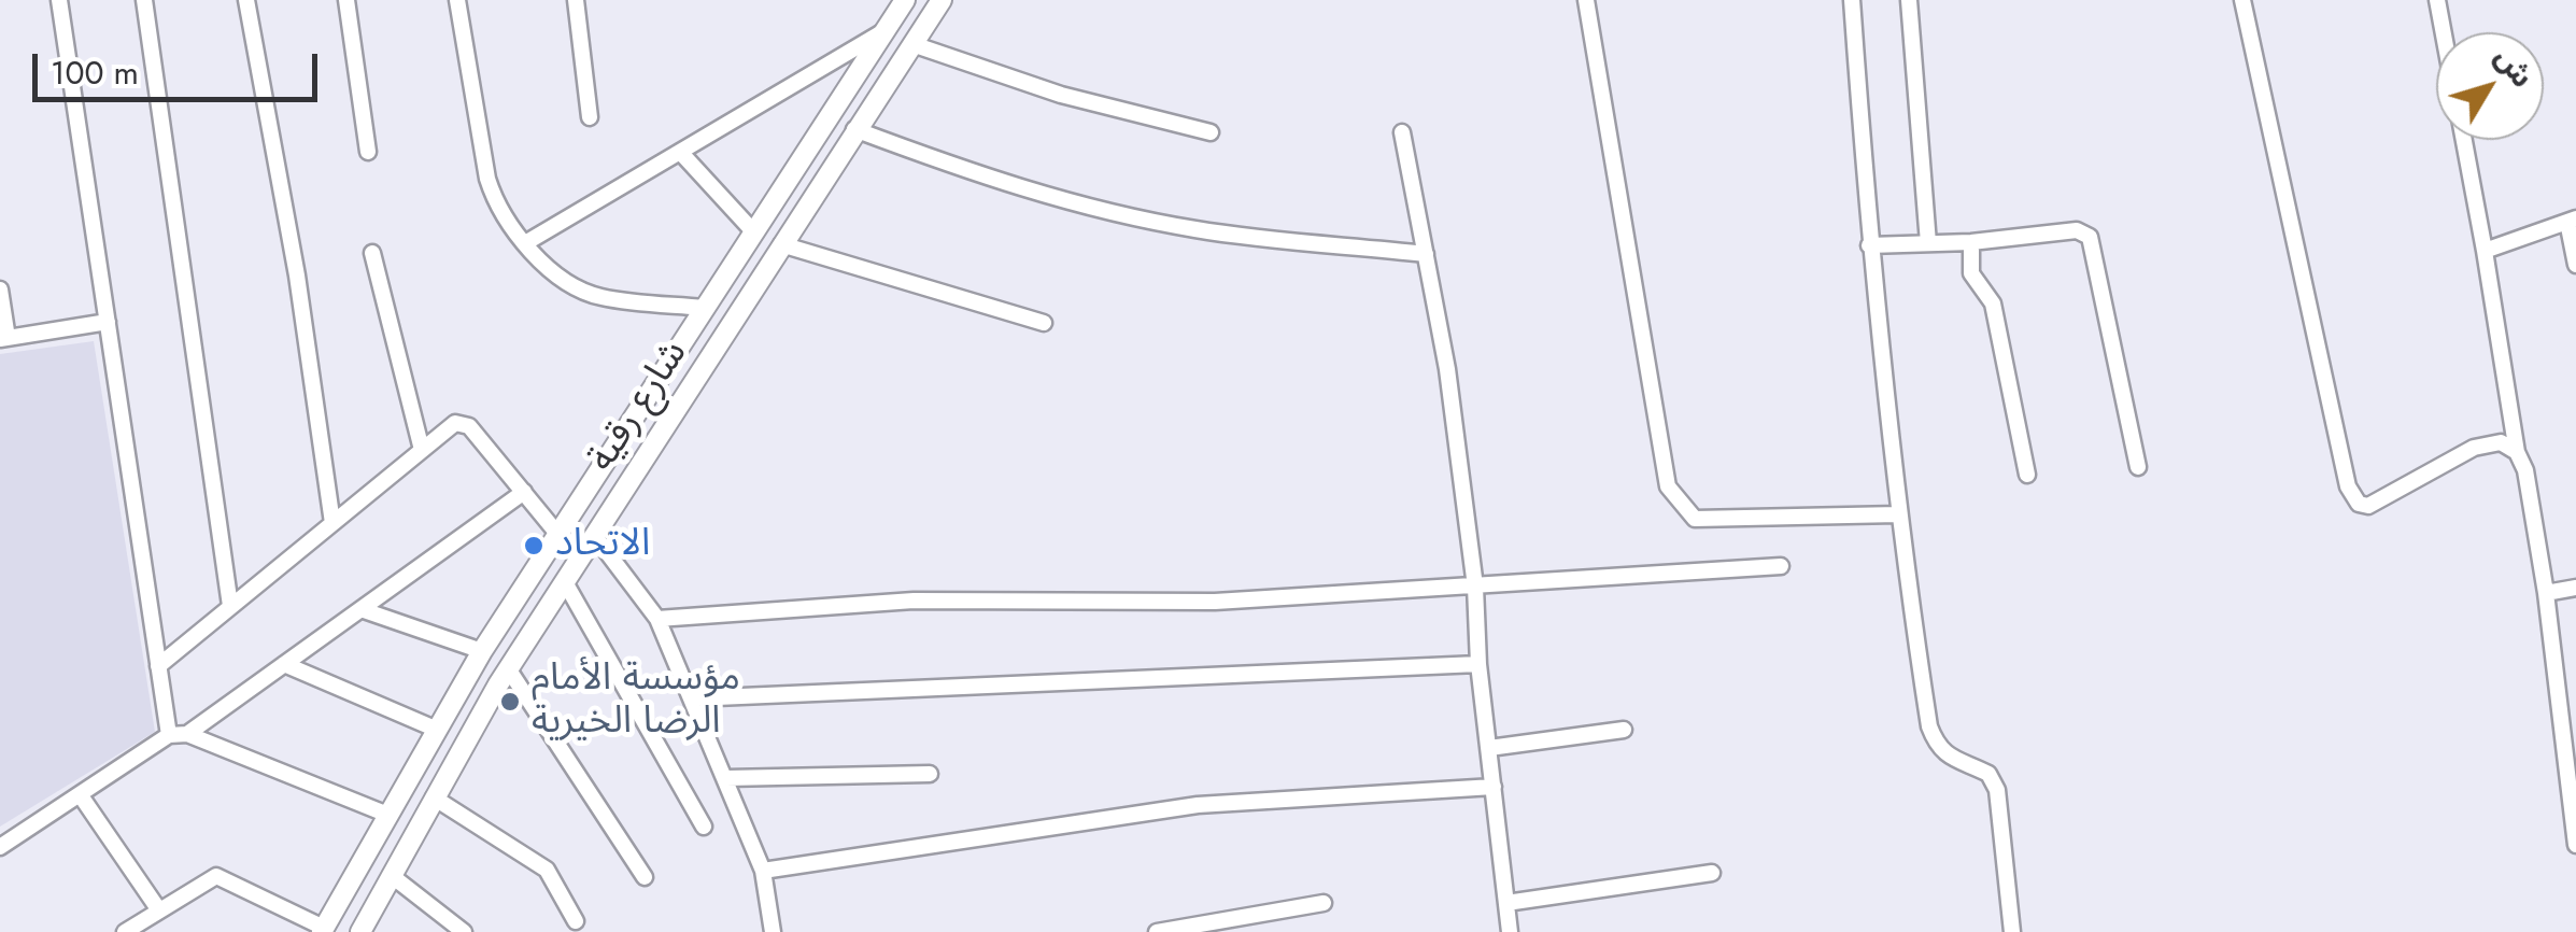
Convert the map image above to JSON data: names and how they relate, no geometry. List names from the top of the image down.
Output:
{
  "streets": {
    "street": ["شارع رقية"]
  },
  "places": ["الاتحاد", "مؤسسة الأمام الرضا الخيرية"],
  "scale_bar": "100 m",
  "north": "top right"
}
